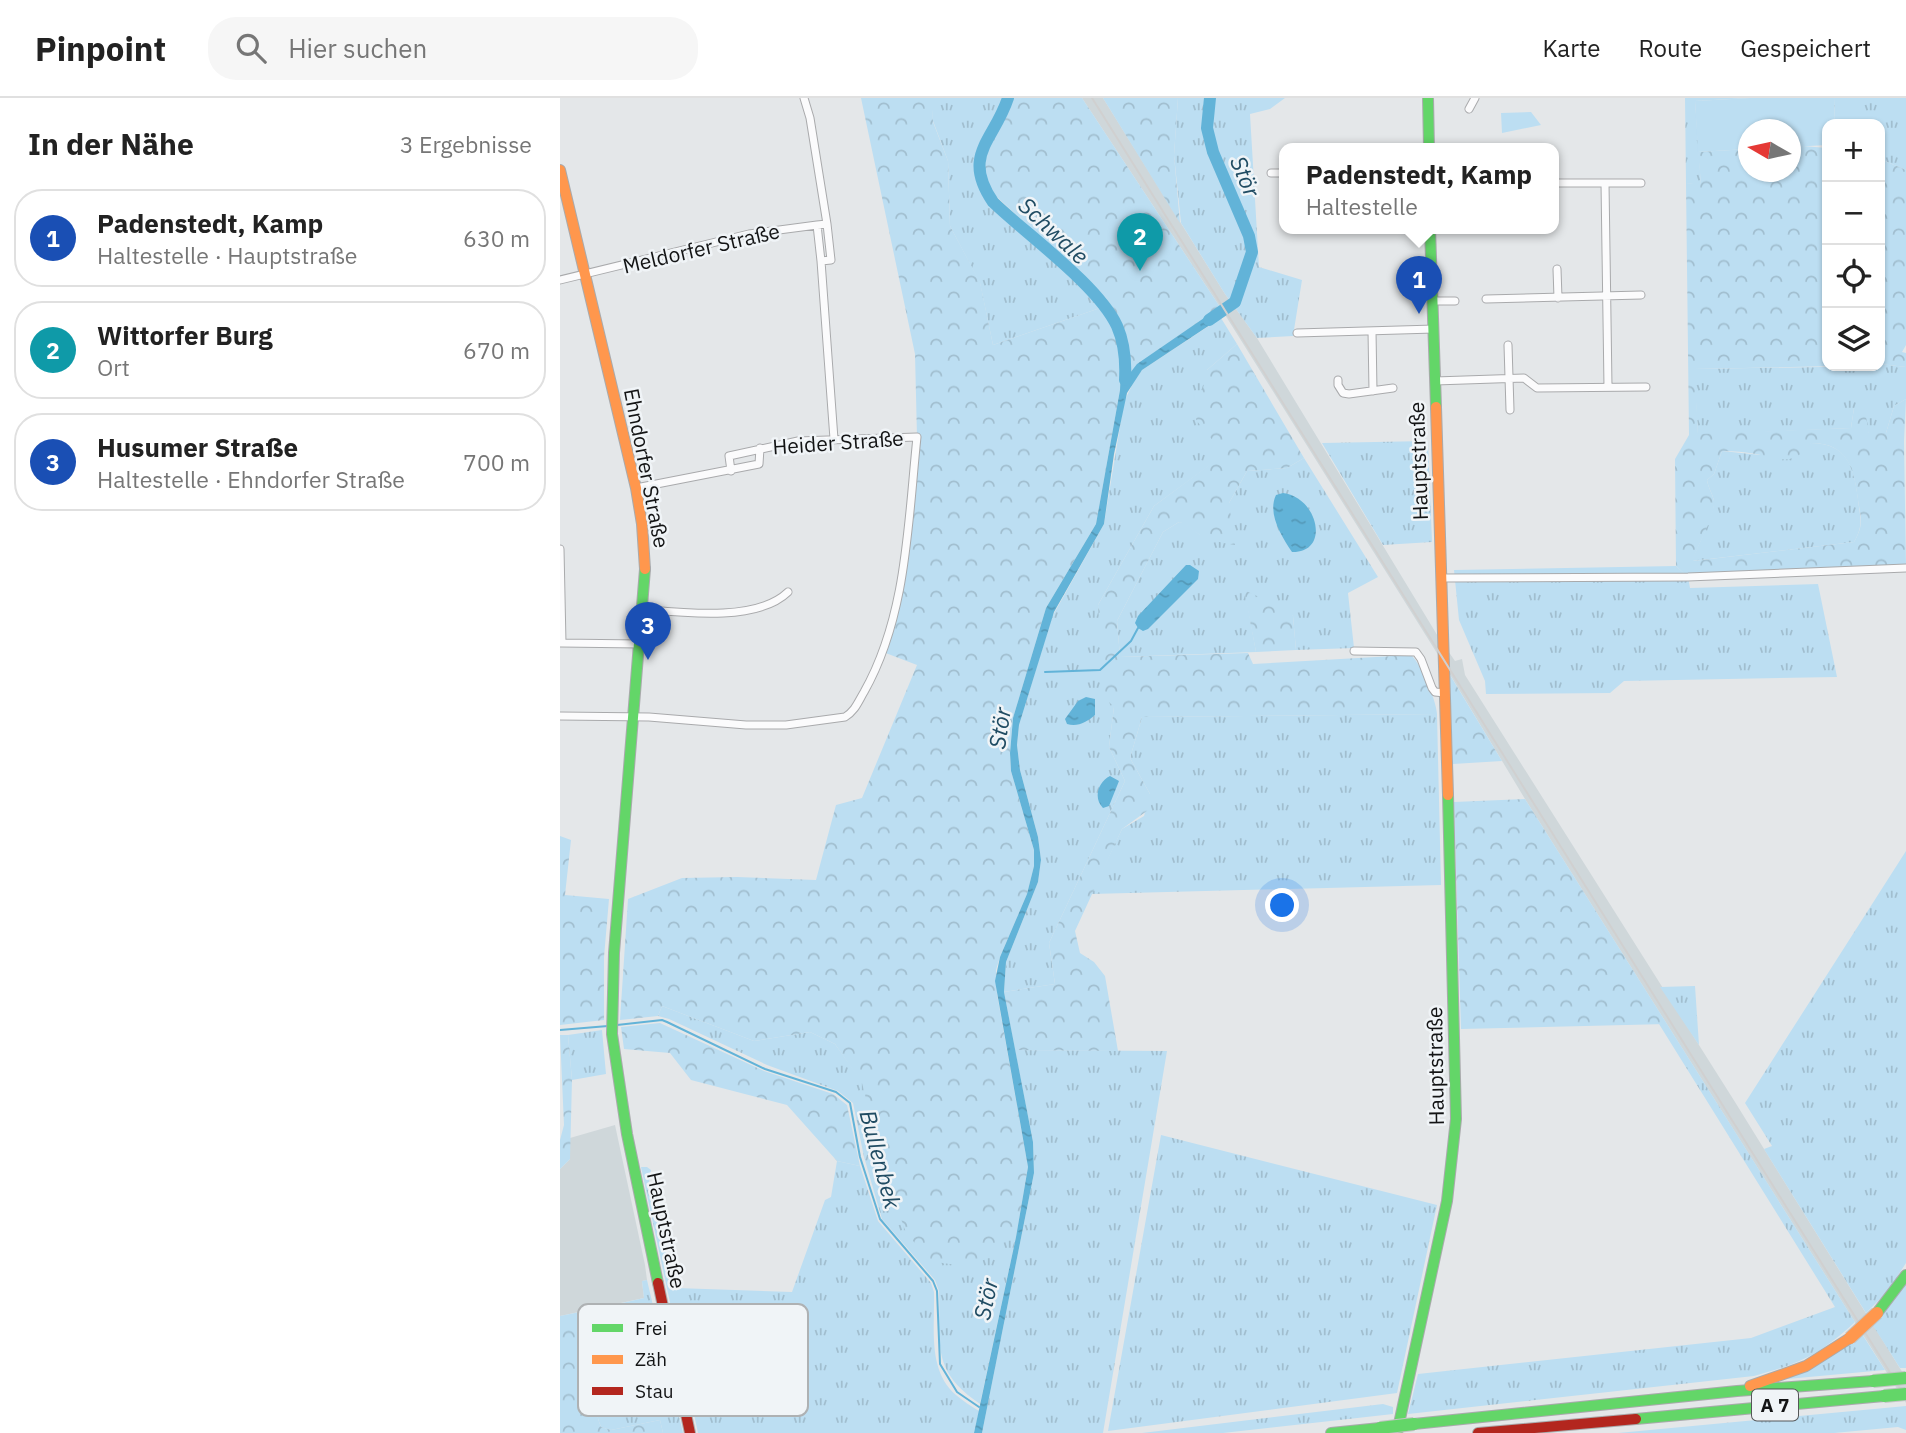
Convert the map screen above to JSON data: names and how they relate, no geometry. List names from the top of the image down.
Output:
{
  "streets": {
    "main road": ["Hauptstraße", "Ehndorfer Straße", "A 7"],
    "street": ["Meldorfer Straße", "Heider Straße"]
  },
  "crossings": [
    ["Meldorfer Straße", "Ehndorfer Straße"],
    ["Heider Straße", "Ehndorfer Straße"],
    ["Hauptstraße", "Ehndorfer Straße"]
  ],
  "water": ["Stör", "Schwale", "Bullenbek"],
  "legend": ["Frei", "Zäh", "Stau"],
  "north": "left",
  "page": {
    "header": "Pinpoint",
    "search": "Hier suchen",
    "nav": ["Karte", "Route", "Gespeichert"],
    "heading": ["In der Nähe", "3 Ergebnisse"],
    "map_buttons": ["+", "−"],
    "popup": ["Padenstedt, Kamp", "Haltestelle"],
    "list": [
      {
        "mark": "1",
        "name": "Padenstedt, Kamp",
        "note": "Haltestelle · Hauptstraße",
        "value": "630 m"
      },
      {
        "mark": "2",
        "name": "Wittorfer Burg",
        "note": "Ort",
        "value": "670 m"
      },
      {
        "mark": "3",
        "name": "Husumer Straße",
        "note": "Haltestelle · Ehndorfer Straße",
        "value": "700 m"
      }
    ],
    "pins": ["2", "1", "3"]
  }
}
